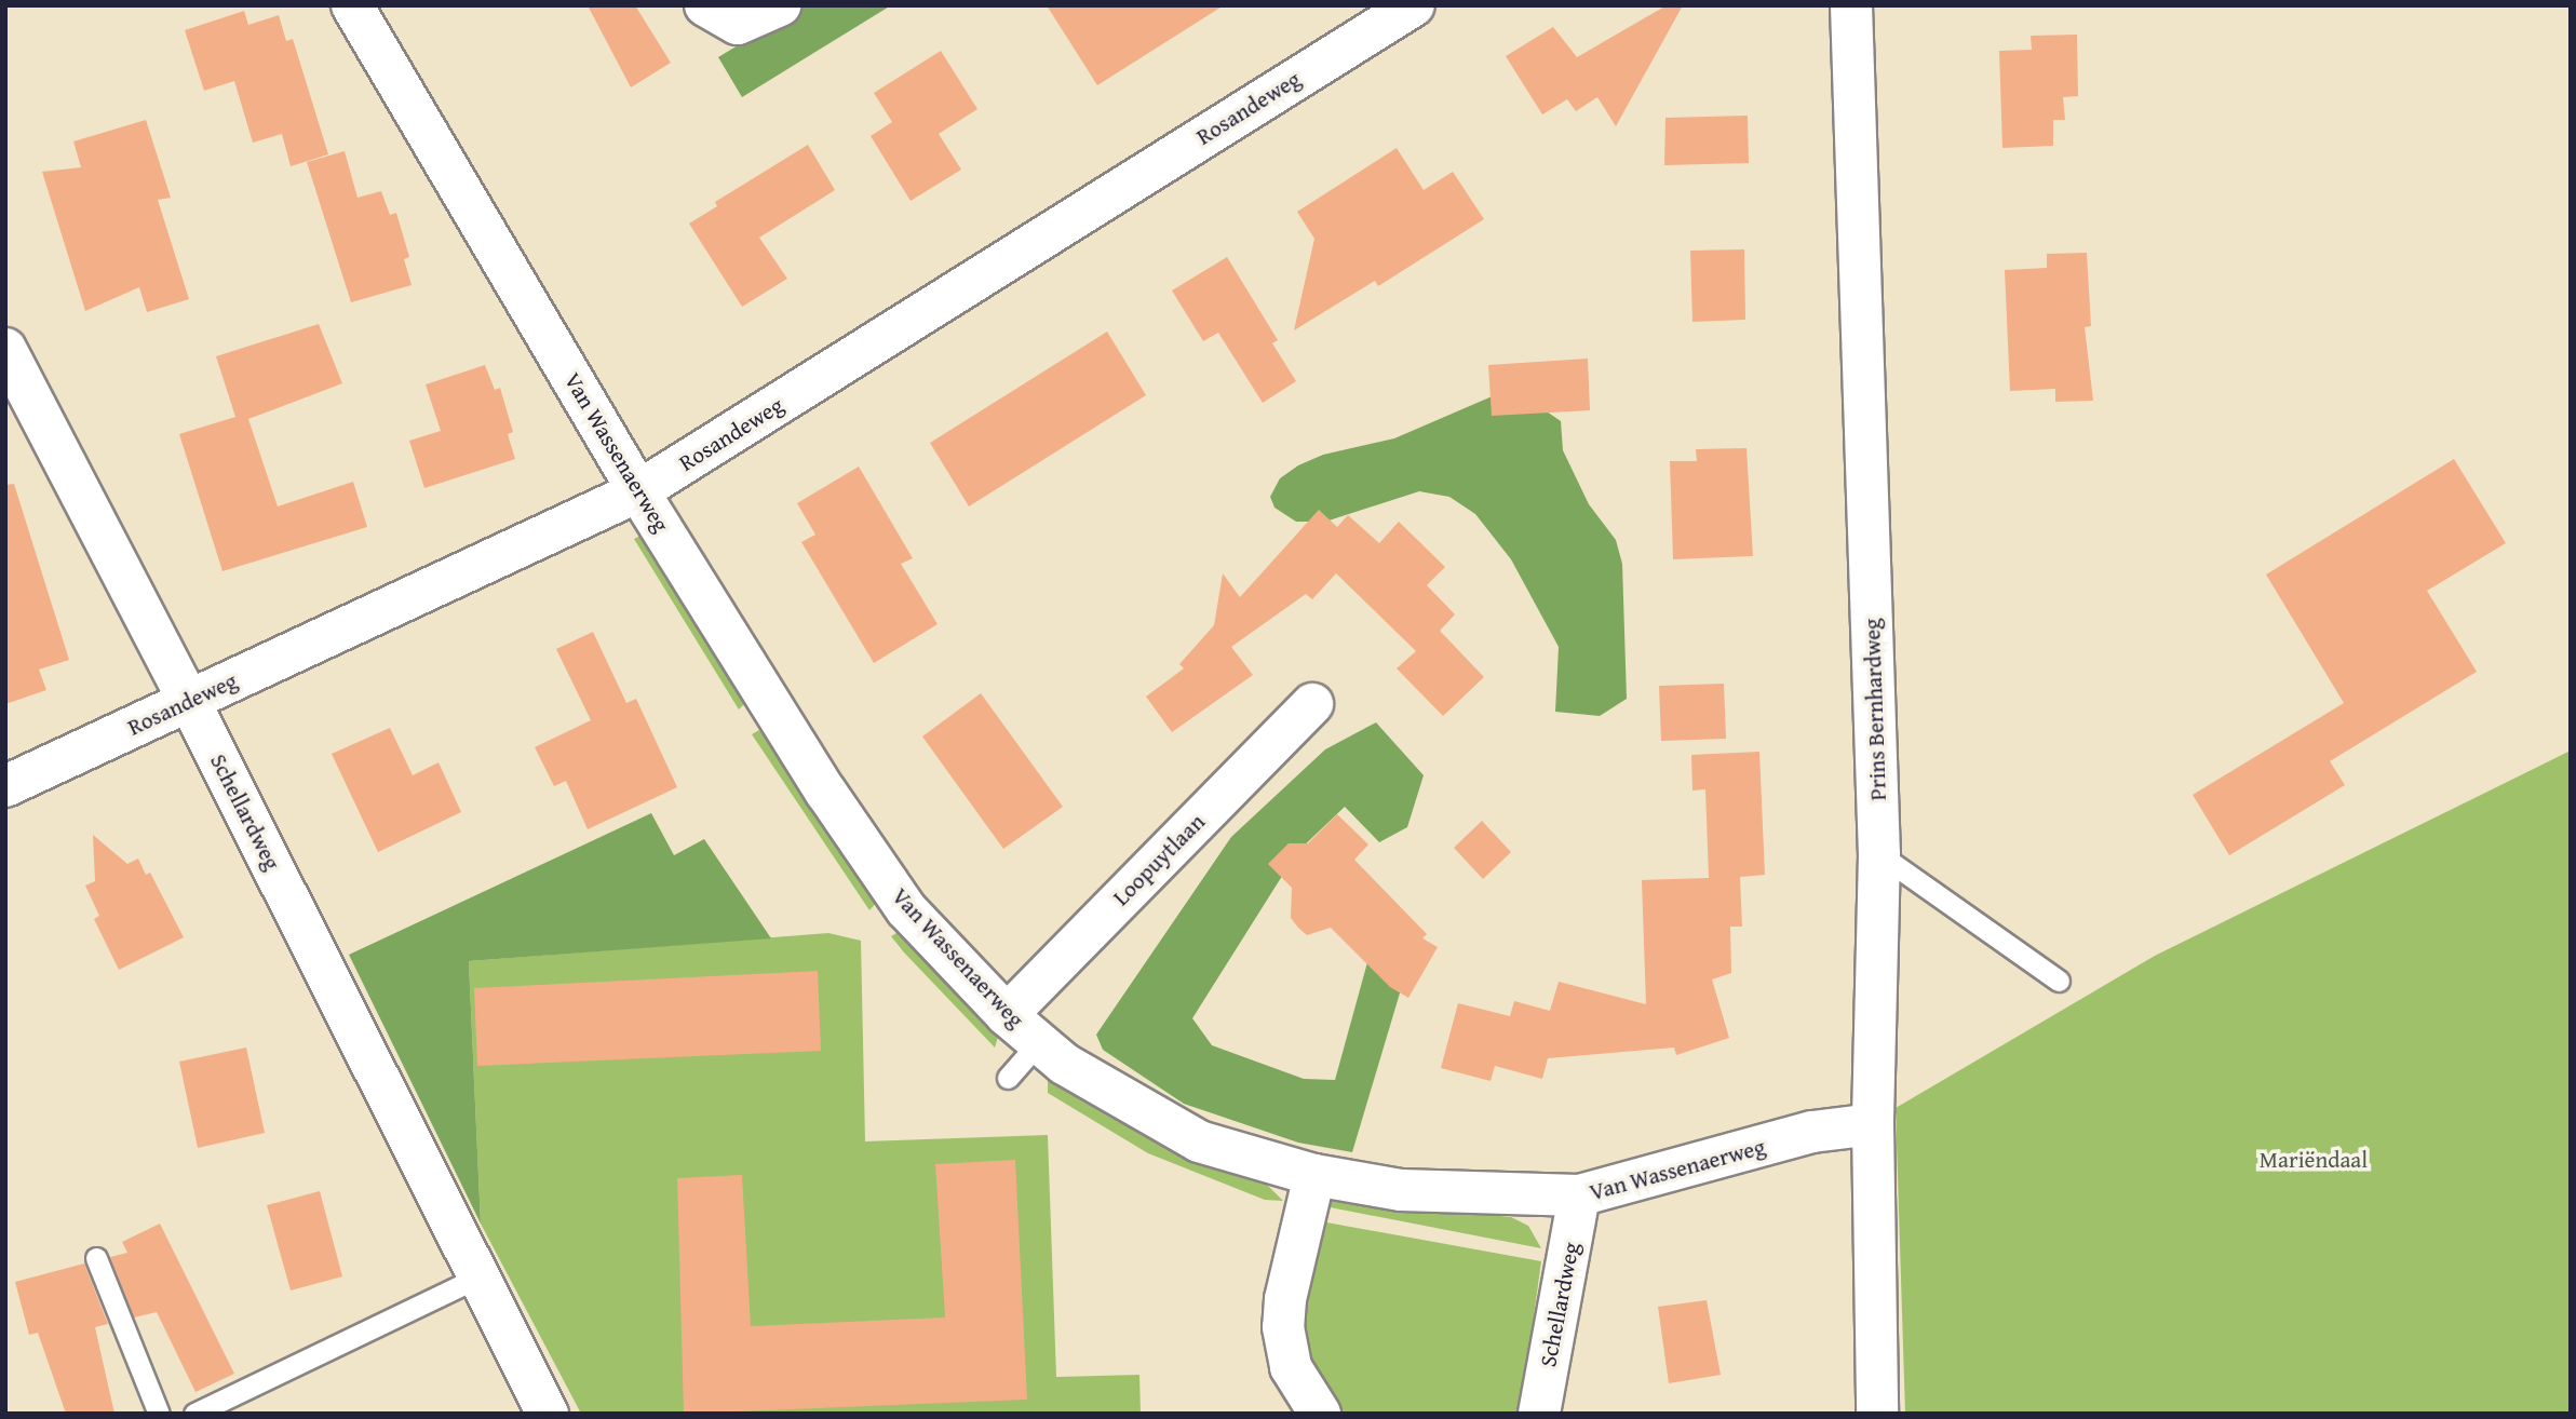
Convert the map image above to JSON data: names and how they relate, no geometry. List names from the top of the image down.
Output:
{
  "streets": {
    "street": [
      "Rosandeweg",
      "Van Wassenaerweg",
      "Prins Bernhardweg",
      "Schellardweg",
      "Loopuytlaan"
    ]
  },
  "crossings": [
    ["Rosandeweg", "Van Wassenaerweg"],
    ["Rosandeweg", "Schellardweg"],
    ["Van Wassenaerweg", "Prins Bernhardweg"],
    ["Van Wassenaerweg", "Schellardweg"],
    ["Van Wassenaerweg", "Loopuytlaan"]
  ],
  "parks": ["Mariëndaal"]
}
